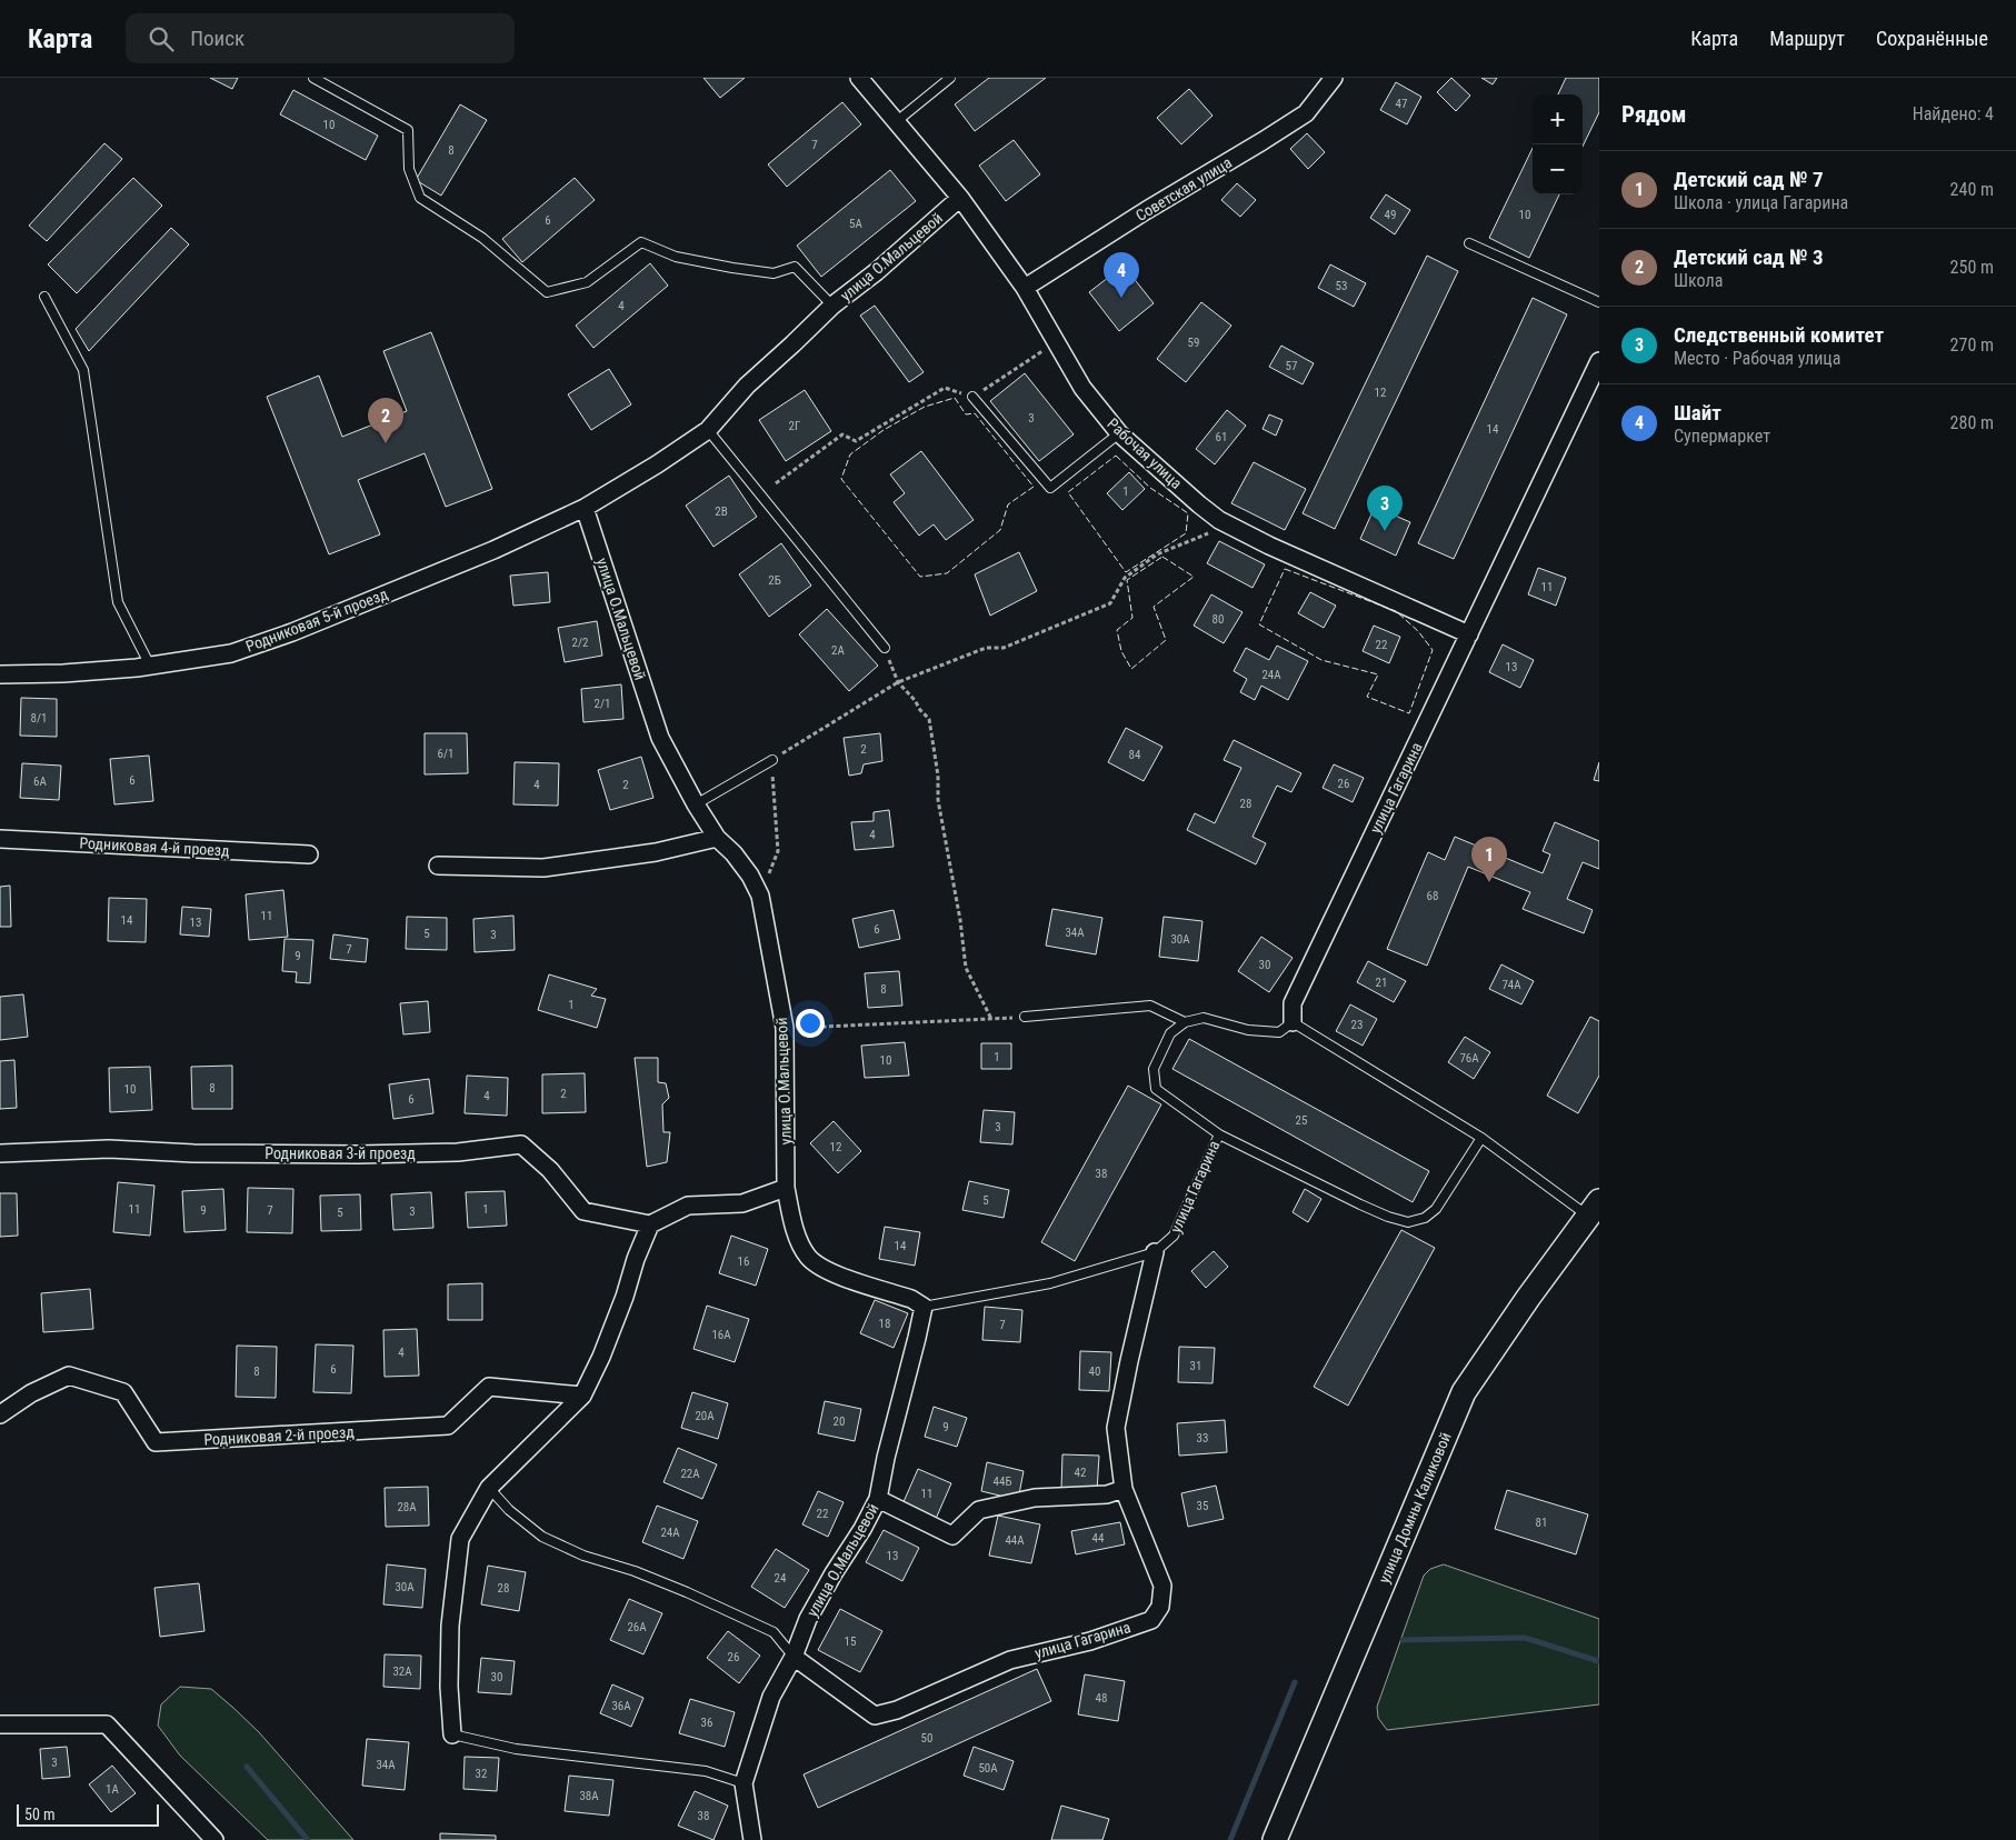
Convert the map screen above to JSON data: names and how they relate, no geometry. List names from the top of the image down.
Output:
{
  "streets": {
    "main road": ["улица Домны Каликовой"],
    "street": [
      "Советская улица",
      "улица О.Мальцевой",
      "Рабочая улица",
      "Родниковая 5-й проезд",
      "улица Гагарина",
      "Родниковая 4-й проезд",
      "Родниковая 3-й проезд",
      "Родниковая 2-й проезд"
    ]
  },
  "crossings": [
    ["Советская улица", "Рабочая улица"],
    ["улица О.Мальцевой", "Рабочая улица"],
    ["улица О.Мальцевой", "Родниковая 5-й проезд"],
    ["улица О.Мальцевой", "улица Гагарина"],
    ["Рабочая улица", "улица Гагарина"]
  ],
  "house_numbers": [
    "47",
    "10",
    "7",
    "8",
    "49",
    "10",
    "6",
    "5А",
    "53",
    "4",
    "59",
    "57",
    "12",
    "3",
    "2Г",
    "14",
    "61",
    "1",
    "2В",
    "2Б",
    "11",
    "80",
    "2/2",
    "22",
    "2А",
    "13",
    "24А",
    "2/1",
    "8/1",
    "2",
    "6/1",
    "84",
    "6",
    "6А",
    "26",
    "4",
    "2",
    "28",
    "4",
    "68",
    "11",
    "14",
    "13",
    "6",
    "34А",
    "5",
    "3",
    "30А",
    "7",
    "9",
    "30",
    "21",
    "74А",
    "8",
    "1",
    "23",
    "1",
    "76А",
    "10",
    "8",
    "10",
    "2",
    "4",
    "6",
    "25",
    "3",
    "12",
    "38",
    "5",
    "11",
    "1",
    "9",
    "7",
    "3",
    "5",
    "14",
    "16",
    "18",
    "7",
    "16А",
    "4",
    "31",
    "6",
    "8",
    "40",
    "20А",
    "20",
    "9",
    "33",
    "42",
    "22А",
    "44Б",
    "11",
    "35",
    "28А",
    "22",
    "81",
    "24А",
    "44",
    "44А",
    "13",
    "24",
    "30А",
    "28",
    "26А",
    "15",
    "26",
    "32А",
    "30",
    "48",
    "36А",
    "36",
    "50",
    "3",
    "34А",
    "50А",
    "32",
    "1А",
    "38А",
    "38"
  ],
  "scale_bar": "50 m",
  "page": {
    "header": "Карта",
    "search": "Поиск",
    "nav": ["Карта", "Маршрут", "Сохранённые"],
    "heading": ["Рядом", "Найдено: 4"],
    "map_buttons": ["+", "−"],
    "list": [
      {
        "mark": "1",
        "name": "Детский сад № 7",
        "note": "Школа · улица Гагарина",
        "value": "240 m"
      },
      {
        "mark": "2",
        "name": "Детский сад № 3",
        "note": "Школа",
        "value": "250 m"
      },
      {
        "mark": "3",
        "name": "Следственный комитет",
        "note": "Место · Рабочая улица",
        "value": "270 m"
      },
      {
        "mark": "4",
        "name": "Шайт",
        "note": "Супермаркет",
        "value": "280 m"
      }
    ],
    "pins": [
      "4",
      "2",
      "3",
      "1"
    ],
    "scale": "50 m"
  }
}
